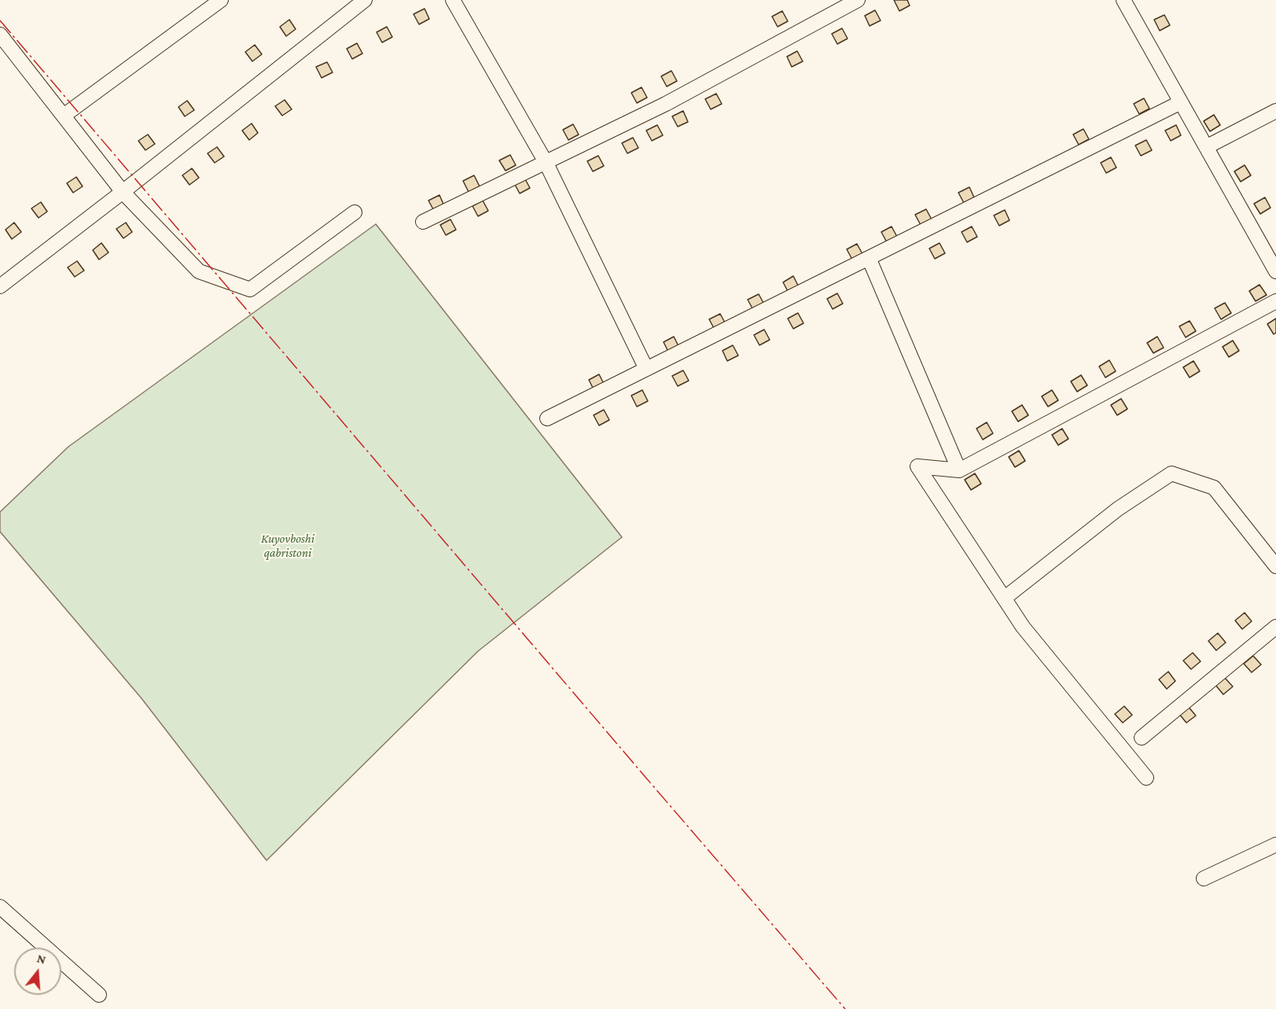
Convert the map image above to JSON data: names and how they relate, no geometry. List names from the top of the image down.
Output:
{
  "parks": ["Kuyovboshi qabristoni"],
  "north": "top"
}
